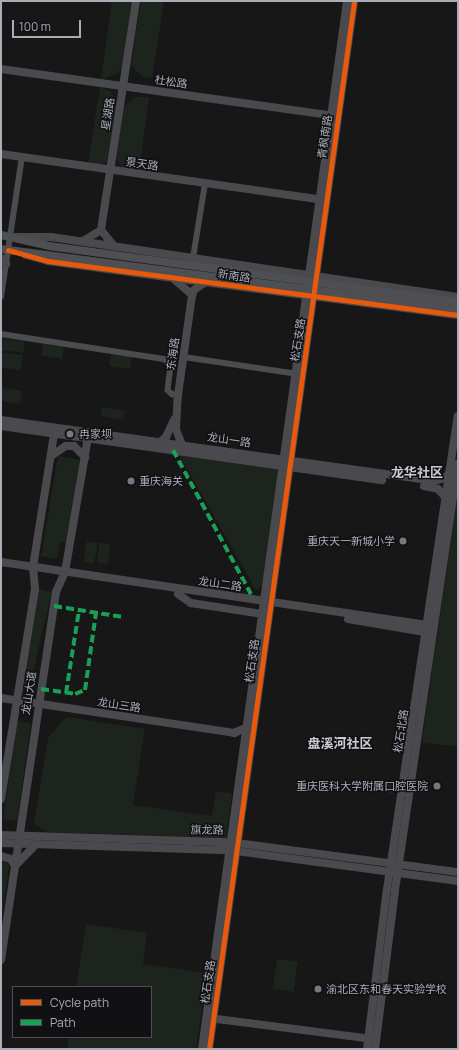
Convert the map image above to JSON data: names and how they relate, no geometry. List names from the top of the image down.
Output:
{
  "streets": {
    "main road": [
      "杜松路",
      "星湖路",
      "青枫南路",
      "景天路",
      "新南路",
      "松石支路",
      "东海路",
      "龙山一路",
      "龙山大道",
      "龙山三路",
      "松石北路",
      "旗龙路"
    ]
  },
  "crossings": [
    ["杜松路", "星湖路"],
    ["杜松路", "青枫南路"],
    ["星湖路", "景天路"],
    ["青枫南路", "景天路"],
    ["青枫南路", "新南路"],
    ["青枫南路", "松石支路"],
    ["新南路", "松石支路"],
    ["松石支路", "龙山一路"],
    ["松石支路", "旗龙路"],
    ["龙山一路", "龙山大道"],
    ["龙山一路", "松石北路"],
    ["龙山大道", "龙山三路"],
    ["龙山大道", "旗龙路"],
    ["松石北路", "旗龙路"]
  ],
  "districts": ["龙华社区", "盘溪河社区"],
  "places": [
    "冉家坝",
    "重庆海关",
    "重庆天一新城小学",
    "重庆医科大学附属口腔医院",
    "渝北区东和春天实验学校"
  ],
  "legend": ["Cycle path", "Path"],
  "scale_bar": "100 m"
}
